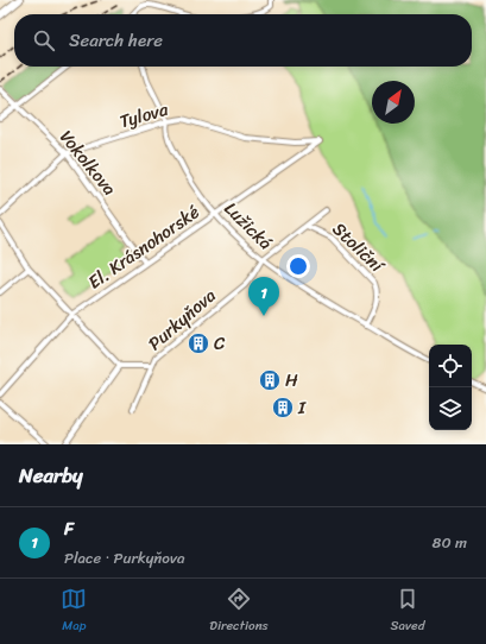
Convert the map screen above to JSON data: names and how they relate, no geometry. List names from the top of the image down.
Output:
{
  "streets": {
    "street": [
      "Tylova",
      "Vokolkova",
      "Lužická",
      "El. Krásnohorské",
      "Stoliční",
      "Purkyňova"
    ]
  },
  "crossings": [
    ["Tylova", "Vokolkova"],
    ["Tylova", "Lužická"],
    ["Tylova", "El. Krásnohorské"],
    ["Vokolkova", "El. Krásnohorské"],
    ["Lužická", "El. Krásnohorské"],
    ["Lužická", "Stoliční"],
    ["Lužická", "Purkyňova"],
    ["Stoliční", "Purkyňova"]
  ],
  "places": {
    "building": ["C", "H", "I"]
  },
  "north": "top right",
  "page": {
    "search": "Search here",
    "pins": "1",
    "heading": "Nearby",
    "list": [
      {
        "mark": "1",
        "name": "F",
        "note": "Place · Purkyňova",
        "value": "80 m"
      }
    ],
    "nav": ["Map", "Directions", "Saved"]
  }
}
